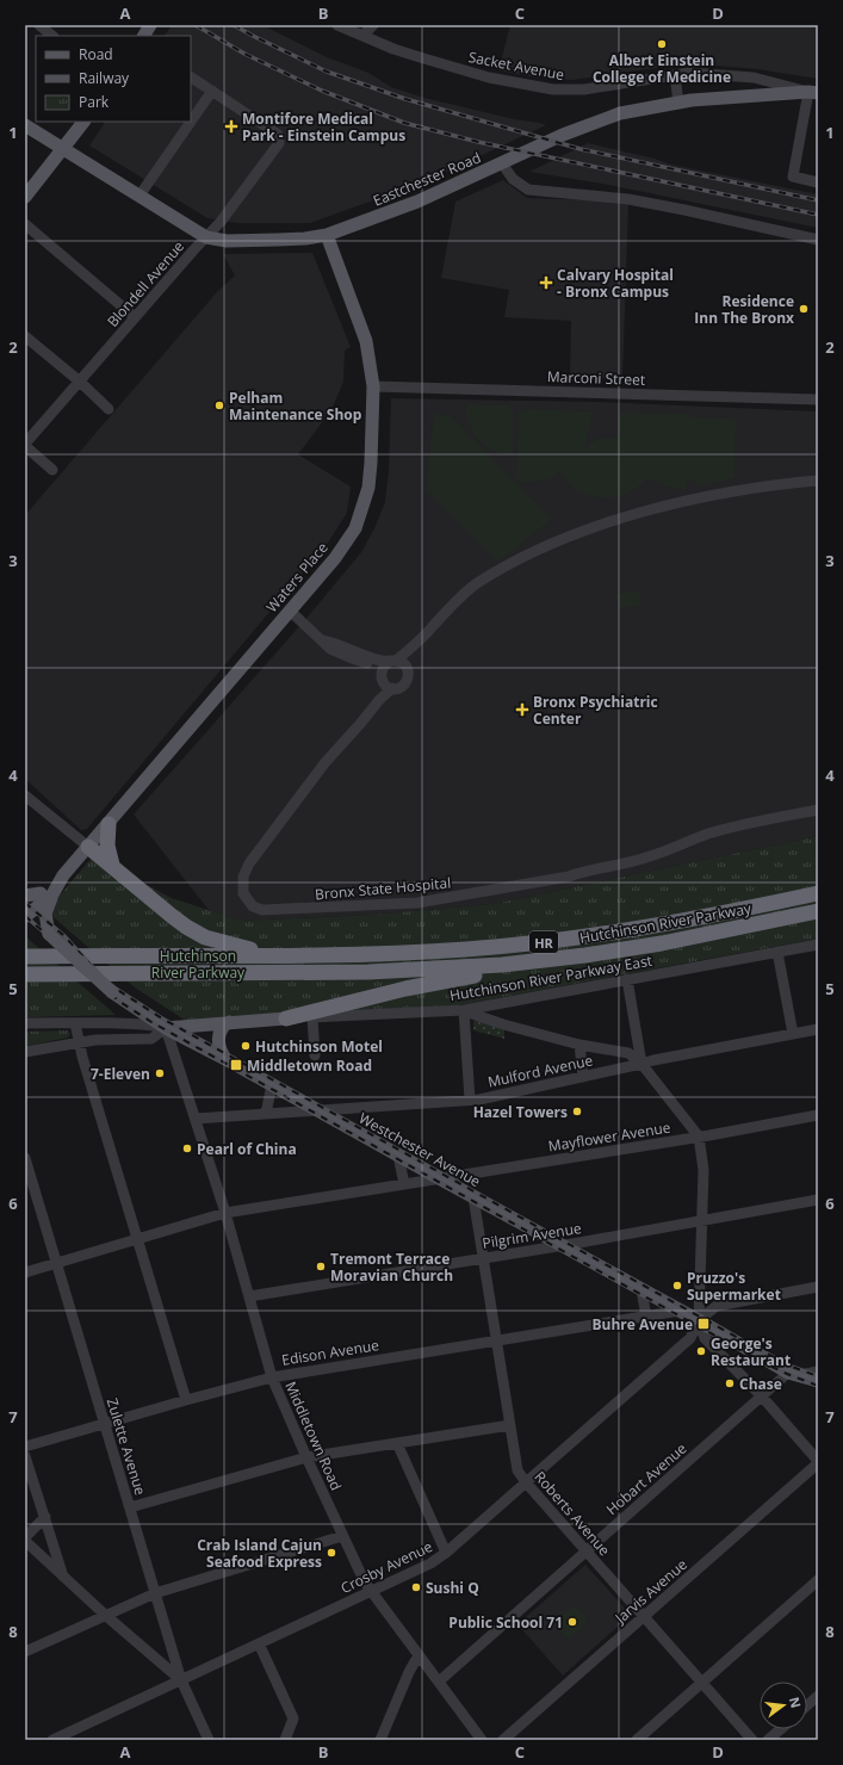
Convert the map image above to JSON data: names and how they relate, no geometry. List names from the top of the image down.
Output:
{
  "streets": {
    "highway": ["Hutchinson River Parkway", "HR"],
    "main road": ["Eastchester Road", "Waters Place", "Westchester Avenue"],
    "street": [
      "Sacket Avenue",
      "Blondell Avenue",
      "Marconi Street",
      "Bronx State Hospital",
      "Hutchinson River Parkway East",
      "Mulford Avenue",
      "Mayflower Avenue",
      "Pilgrim Avenue",
      "Edison Avenue",
      "Middletown Road",
      "Zulette Avenue",
      "Hobart Avenue",
      "Roberts Avenue",
      "Crosby Avenue",
      "Jarvis Avenue"
    ]
  },
  "crossings": [
    ["Sacket Avenue", "Eastchester Road"],
    ["Eastchester Road", "Blondell Avenue"],
    ["Eastchester Road", "Waters Place"],
    ["Marconi Street", "Waters Place"],
    ["Waters Place", "Westchester Avenue"],
    ["Mulford Avenue", "Westchester Avenue"],
    ["Mulford Avenue", "Middletown Road"],
    ["Mayflower Avenue", "Westchester Avenue"],
    ["Mayflower Avenue", "Middletown Road"],
    ["Mayflower Avenue", "Zulette Avenue"],
    ["Westchester Avenue", "Pilgrim Avenue"],
    ["Westchester Avenue", "Edison Avenue"],
    ["Westchester Avenue", "Middletown Road"],
    ["Westchester Avenue", "Hobart Avenue"],
    ["Westchester Avenue", "Roberts Avenue"],
    ["Westchester Avenue", "Crosby Avenue"],
    ["Pilgrim Avenue", "Middletown Road"],
    ["Pilgrim Avenue", "Roberts Avenue"],
    ["Edison Avenue", "Middletown Road"],
    ["Edison Avenue", "Zulette Avenue"],
    ["Edison Avenue", "Roberts Avenue"],
    ["Middletown Road", "Hobart Avenue"],
    ["Middletown Road", "Crosby Avenue"],
    ["Zulette Avenue", "Crosby Avenue"],
    ["Hobart Avenue", "Roberts Avenue"],
    ["Roberts Avenue", "Crosby Avenue"],
    ["Roberts Avenue", "Jarvis Avenue"]
  ],
  "parks": ["Hutchinson River Parkway"],
  "places": {
    "other": [
      "Albert Einstein College of Medicine",
      "Residence Inn The Bronx",
      "Pelham Maintenance Shop",
      "Hutchinson Motel",
      "7-Eleven",
      "Hazel Towers",
      "Pearl of China",
      "Tremont Terrace Moravian Church",
      "Pruzzo's Supermarket",
      "George's Restaurant",
      "Chase",
      "Crab Island Cajun Seafood Express",
      "Sushi Q",
      "Public School 71"
    ],
    "health": ["Montifore Medical Park - Einstein Campus", "Calvary Hospital - Bronx Campus", "Bronx Psychiatric Center"],
    "transit": ["Middletown Road", "Buhre Avenue"]
  },
  "legend": ["Road", "Railway", "Park"],
  "north": "right",
  "grid": {
    "columns": [
      "A",
      "B",
      "C",
      "D"
    ],
    "rows": [
      "1",
      "2",
      "3",
      "4",
      "5",
      "6",
      "7",
      "8"
    ]
  }
}
